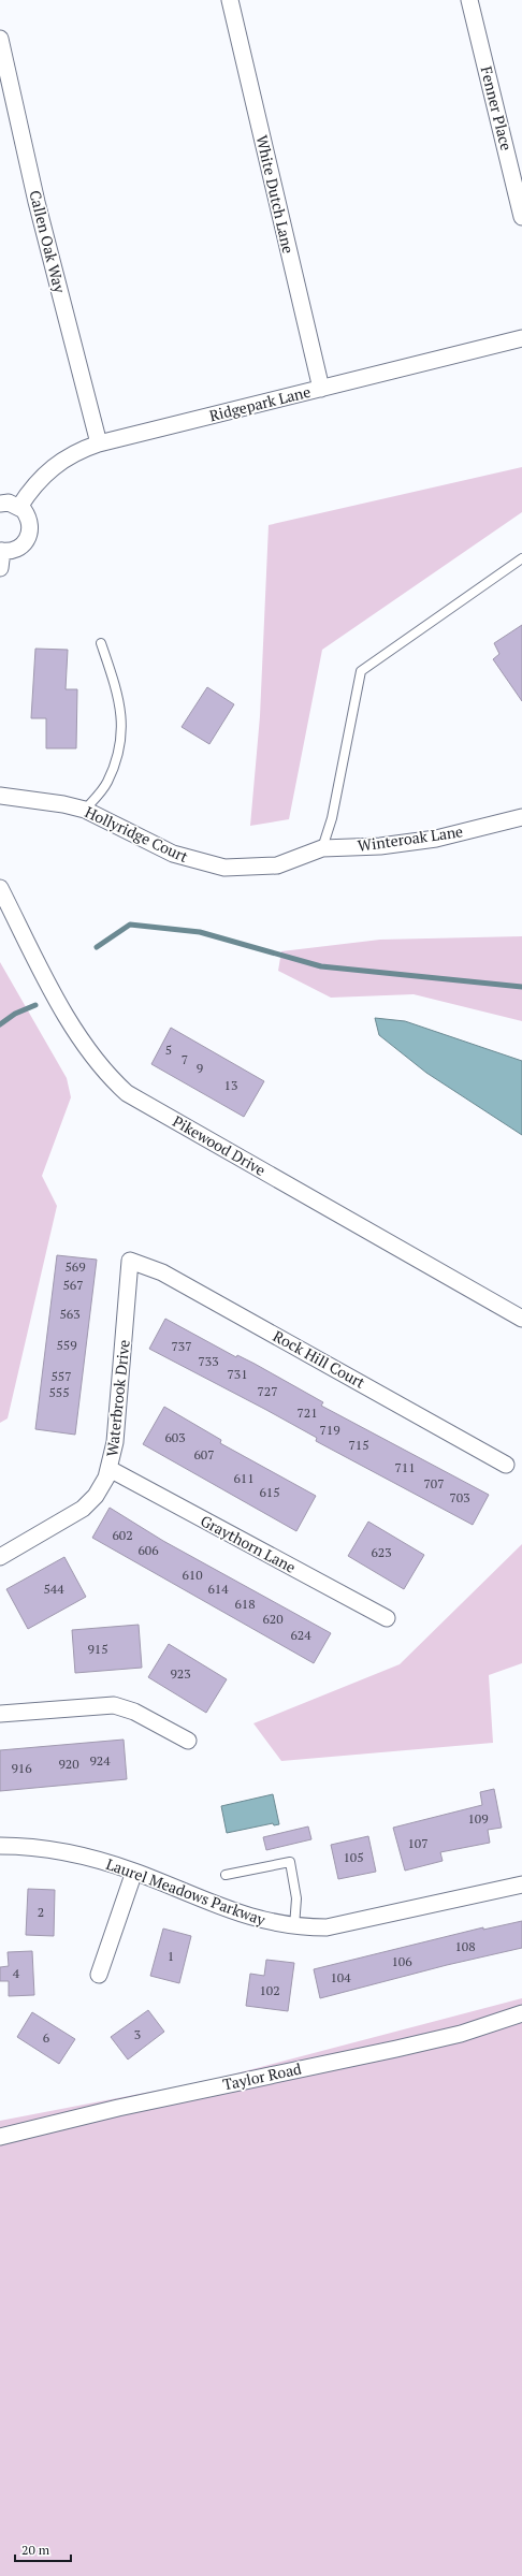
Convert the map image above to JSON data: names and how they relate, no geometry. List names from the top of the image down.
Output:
{
  "streets": {
    "street": [
      "Fenner Place",
      "White Dutch Lane",
      "Callen Oak Way",
      "Ridgepark Lane",
      "Hollyridge Court",
      "Winteroak Lane",
      "Pikewood Drive",
      "Rock Hill Court",
      "Waterbrook Drive",
      "Graythorn Lane",
      "Laurel Meadows Parkway",
      "Taylor Road"
    ]
  },
  "crossings": [
    ["White Dutch Lane", "Ridgepark Lane"],
    ["Callen Oak Way", "Ridgepark Lane"],
    ["Hollyridge Court", "Winteroak Lane"],
    ["Rock Hill Court", "Waterbrook Drive"],
    ["Waterbrook Drive", "Graythorn Lane"]
  ],
  "house_numbers": [
    "5",
    "7",
    "9",
    "13",
    "569",
    "567",
    "563",
    "559",
    "737",
    "733",
    "731",
    "557",
    "727",
    "555",
    "721",
    "719",
    "603",
    "715",
    "607",
    "711",
    "611",
    "707",
    "615",
    "703",
    "602",
    "606",
    "623",
    "610",
    "544",
    "614",
    "618",
    "620",
    "624",
    "915",
    "923",
    "924",
    "920",
    "916",
    "109",
    "107",
    "105",
    "2",
    "108",
    "1",
    "106",
    "4",
    "104",
    "102",
    "3",
    "6"
  ],
  "scale_bar": "20 m"
}
